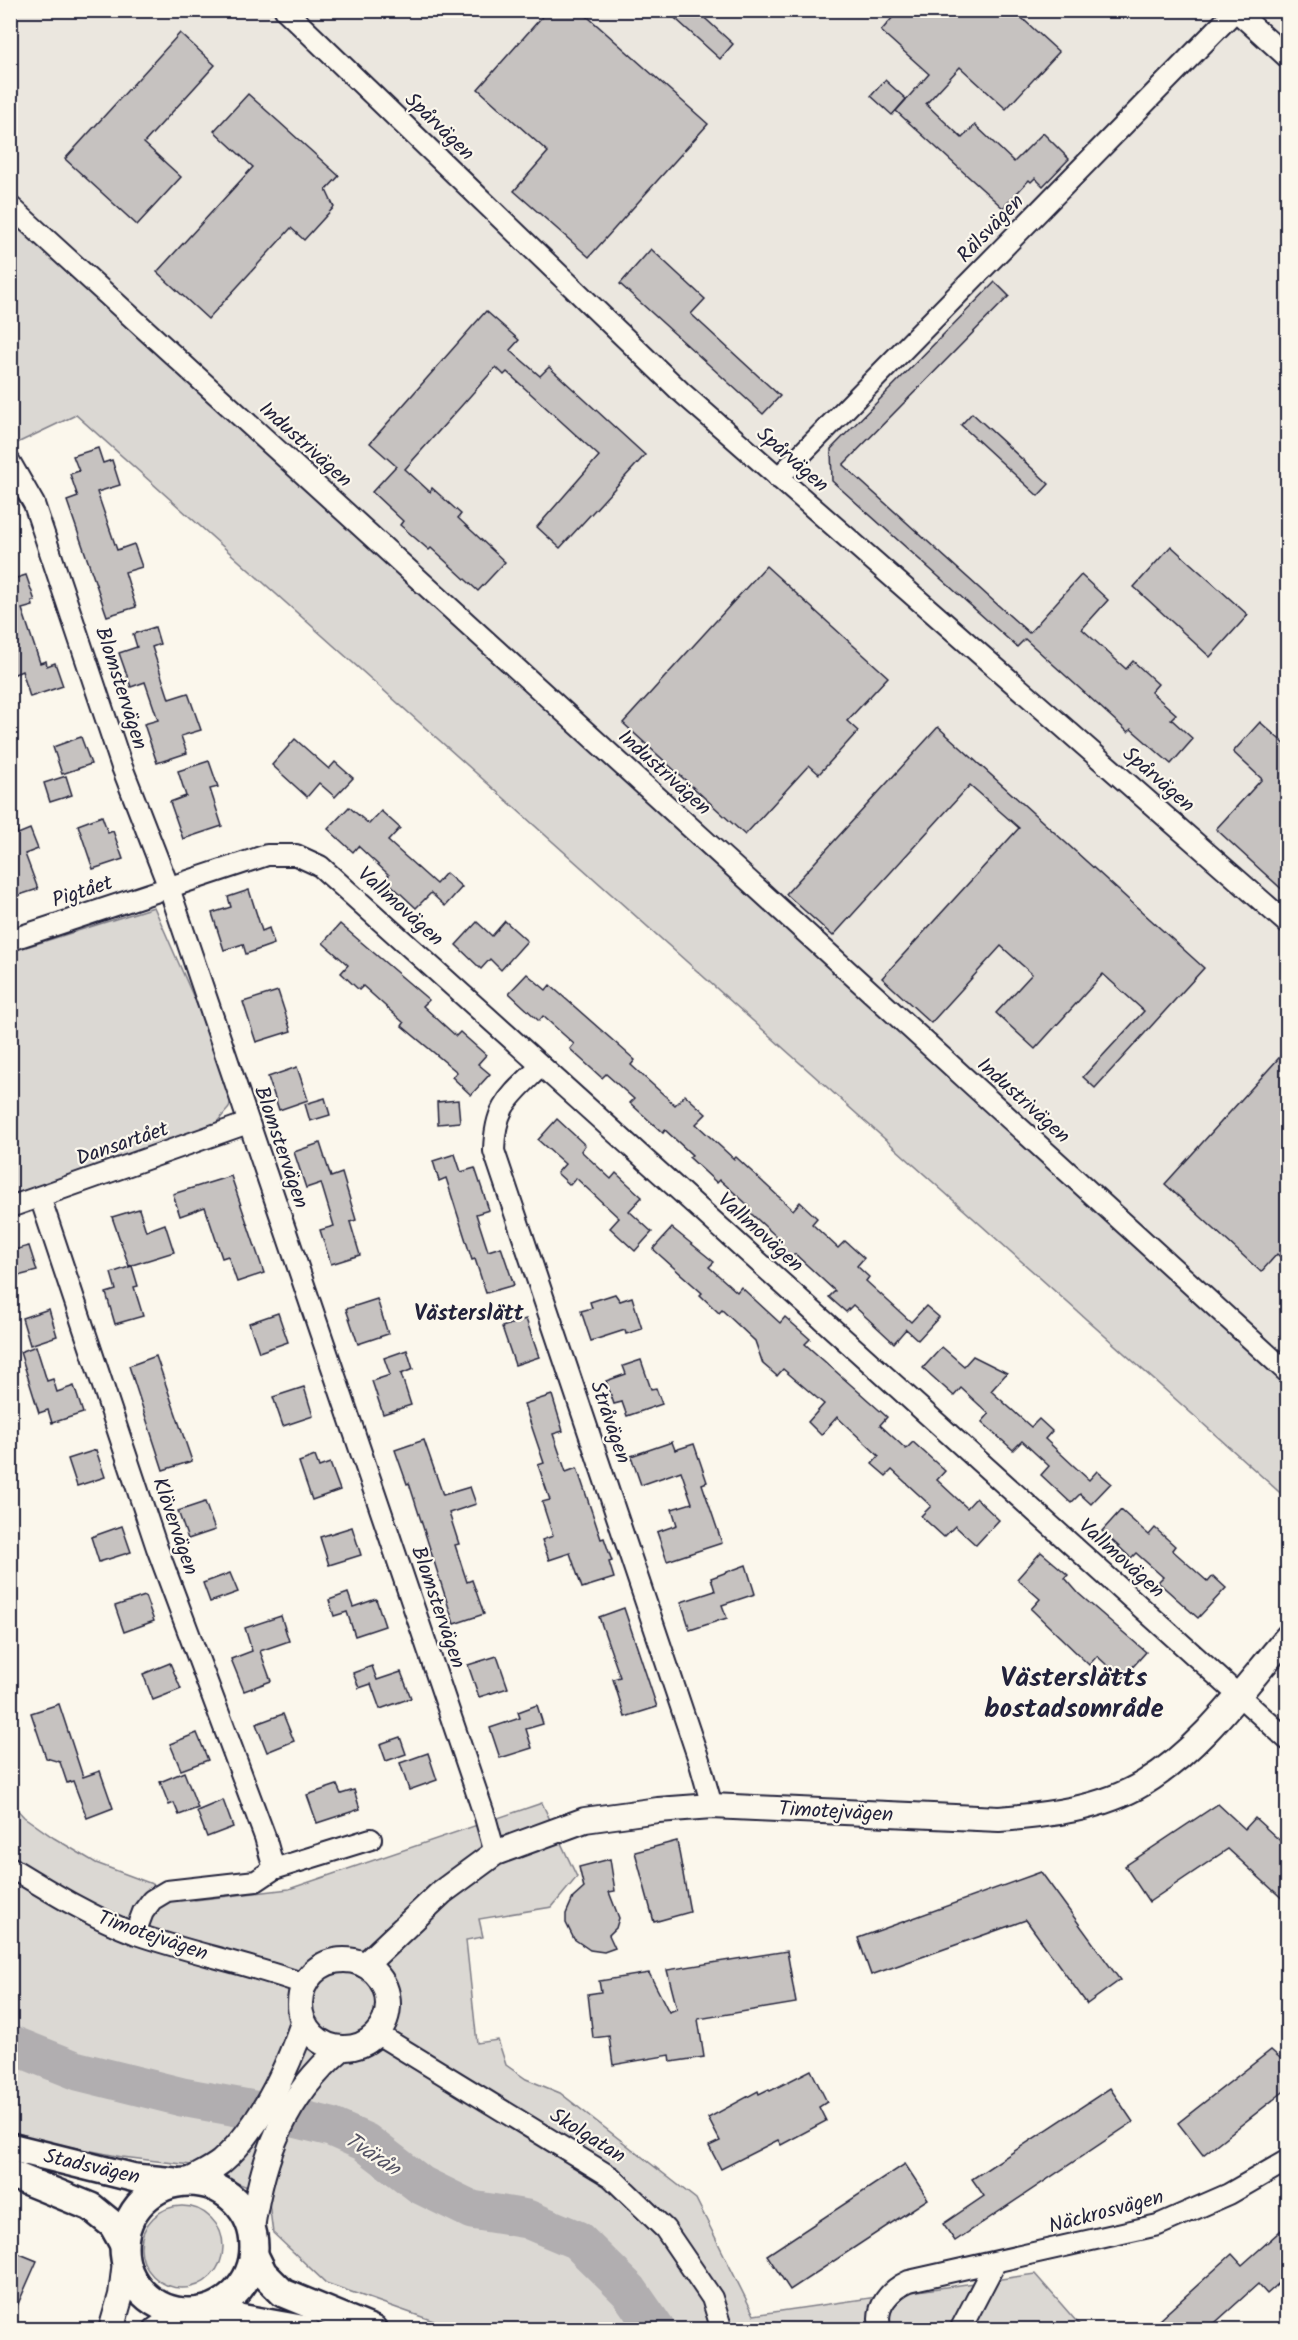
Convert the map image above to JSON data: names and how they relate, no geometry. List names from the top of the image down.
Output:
{
  "streets": {
    "main road": ["Stadsvägen"],
    "street": [
      "Spårvägen",
      "Rälsvägen",
      "Industrivägen",
      "Blomstervägen",
      "Pigtået",
      "Vallmovägen",
      "Dansartået",
      "Stråvägen",
      "Klövervägen",
      "Timotejvägen",
      "Skolgatan",
      "Näckrosvägen"
    ]
  },
  "crossings": [
    ["Spårvägen", "Rälsvägen"],
    ["Blomstervägen", "Pigtået"],
    ["Blomstervägen", "Vallmovägen"],
    ["Blomstervägen", "Dansartået"],
    ["Blomstervägen", "Timotejvägen"],
    ["Pigtået", "Vallmovägen"],
    ["Vallmovägen", "Stråvägen"],
    ["Vallmovägen", "Timotejvägen"],
    ["Dansartået", "Klövervägen"],
    ["Stråvägen", "Timotejvägen"],
    ["Timotejvägen", "Skolgatan"]
  ],
  "districts": ["Västerslätt", "Västerslätts bostadsområde"],
  "water": ["Tvärån"]
}
